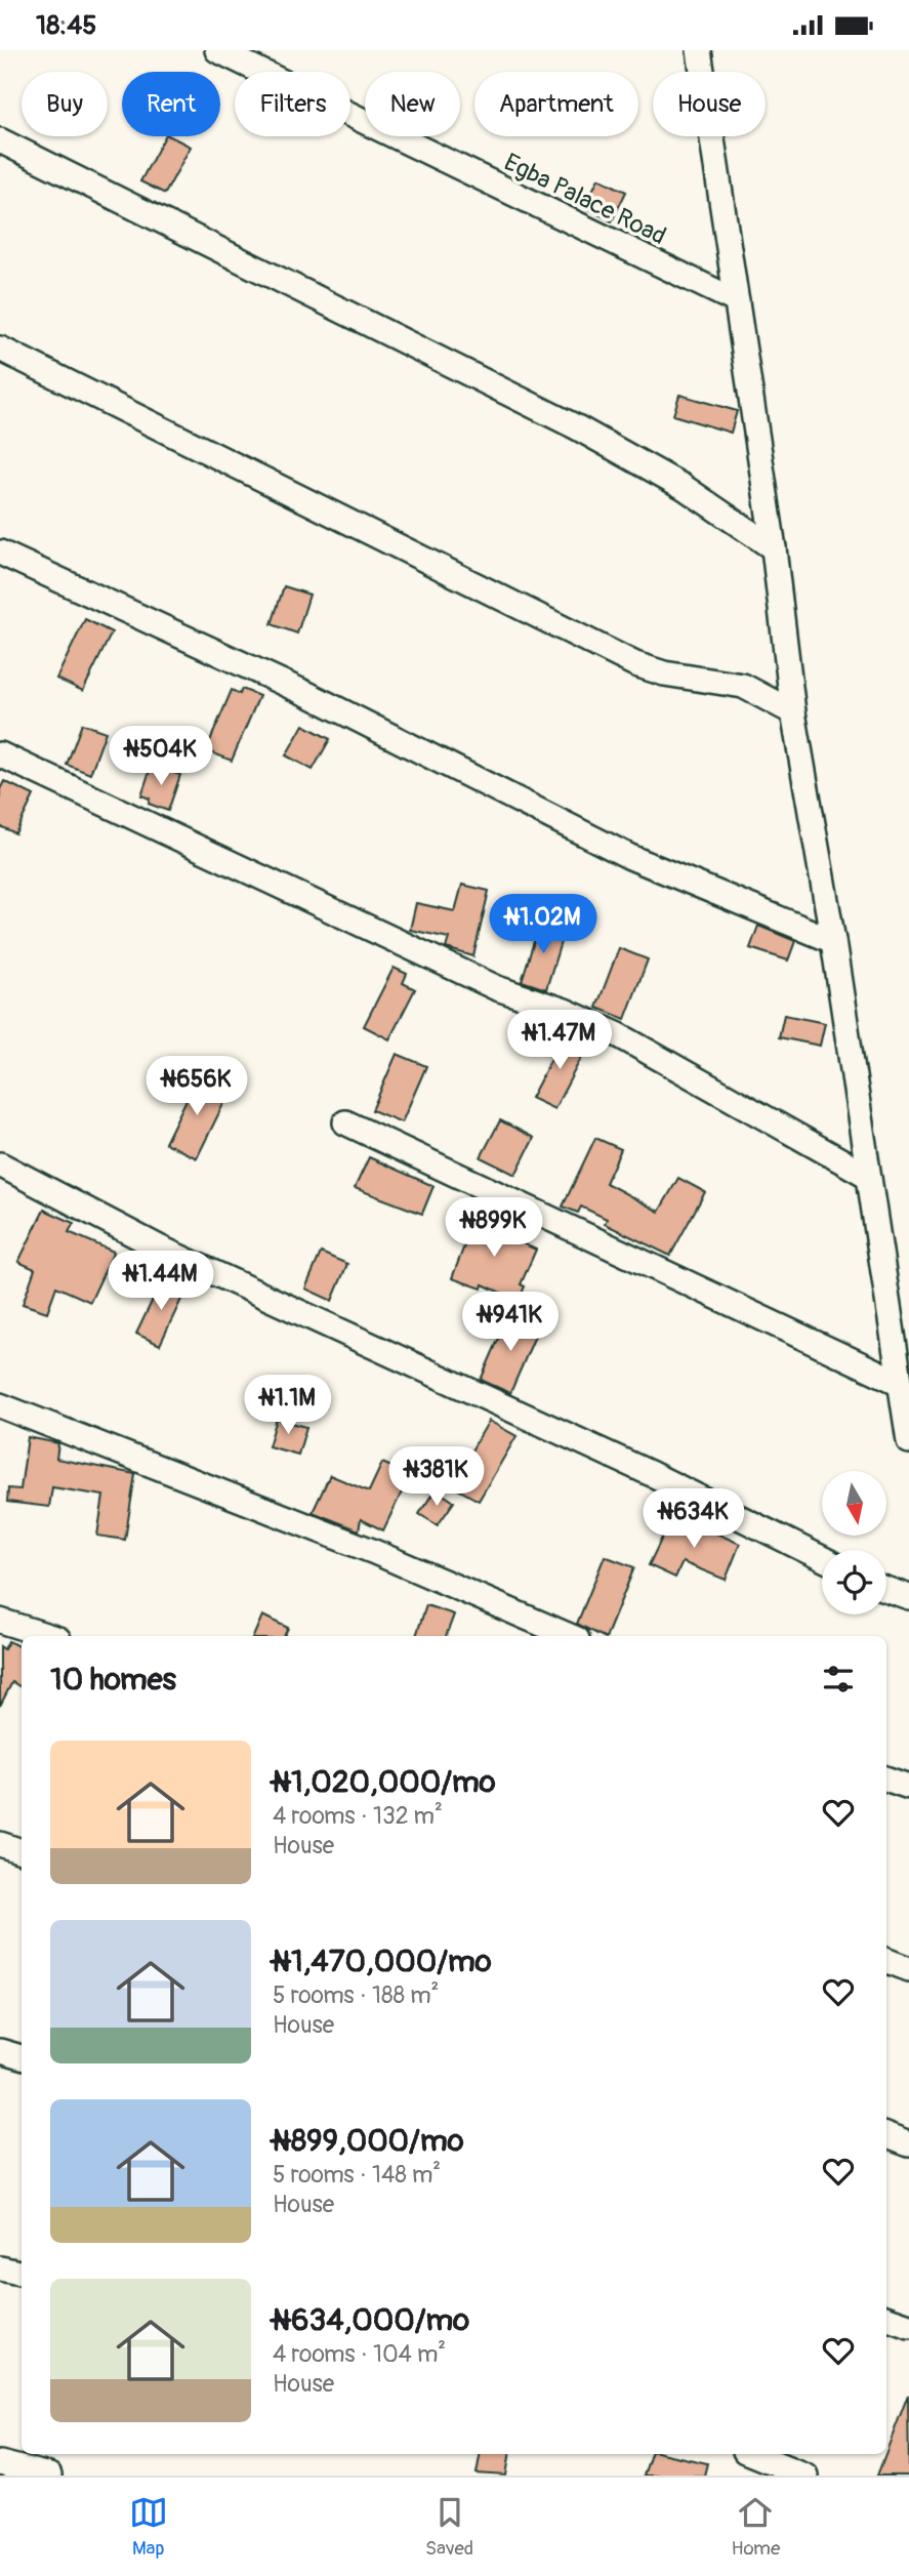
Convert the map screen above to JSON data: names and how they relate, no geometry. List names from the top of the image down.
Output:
{
  "streets": {
    "street": ["Egba Palace Road"]
  },
  "north": "bottom",
  "page": {
    "status": "18:45",
    "chip": [
      "Buy",
      "Rent",
      "Filters",
      "New",
      "Apartment",
      "House"
    ],
    "price": [
      "₦504K",
      "₦1.02M",
      "₦1.47M",
      "₦656K",
      "₦899K",
      "₦1.44M",
      "₦941K",
      "₦1.1M",
      "₦381K",
      "₦634K"
    ],
    "heading": "10 homes",
    "list": [
      {
        "name": "₦1,020,000/mo",
        "note": "4 rooms · 132 m² · House"
      },
      {
        "name": "₦1,470,000/mo",
        "note": "5 rooms · 188 m² · House"
      },
      {
        "name": "₦899,000/mo",
        "note": "5 rooms · 148 m² · House"
      },
      {
        "name": "₦634,000/mo",
        "note": "4 rooms · 104 m² · House"
      }
    ],
    "tabs": ["Map", "Saved", "Home"]
  }
}
